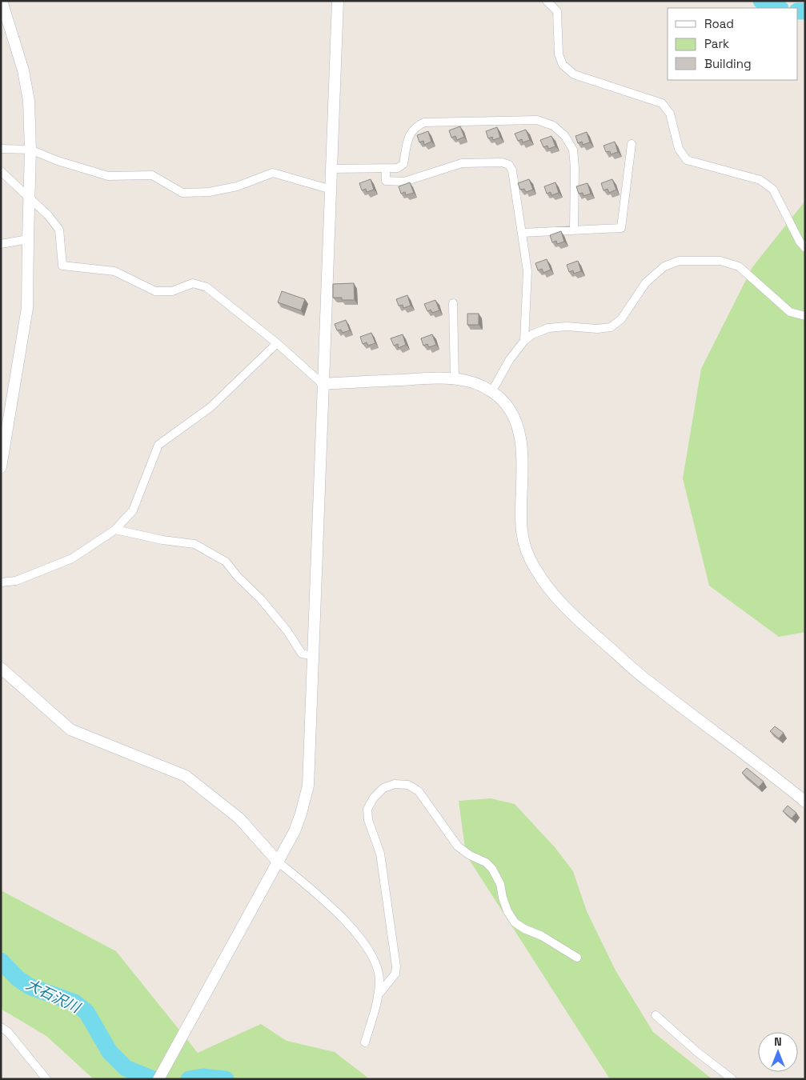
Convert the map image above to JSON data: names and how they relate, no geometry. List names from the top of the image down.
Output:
{
  "water": ["大石沢川"],
  "legend": ["Road", "Park", "Building"],
  "north": "top"
}
